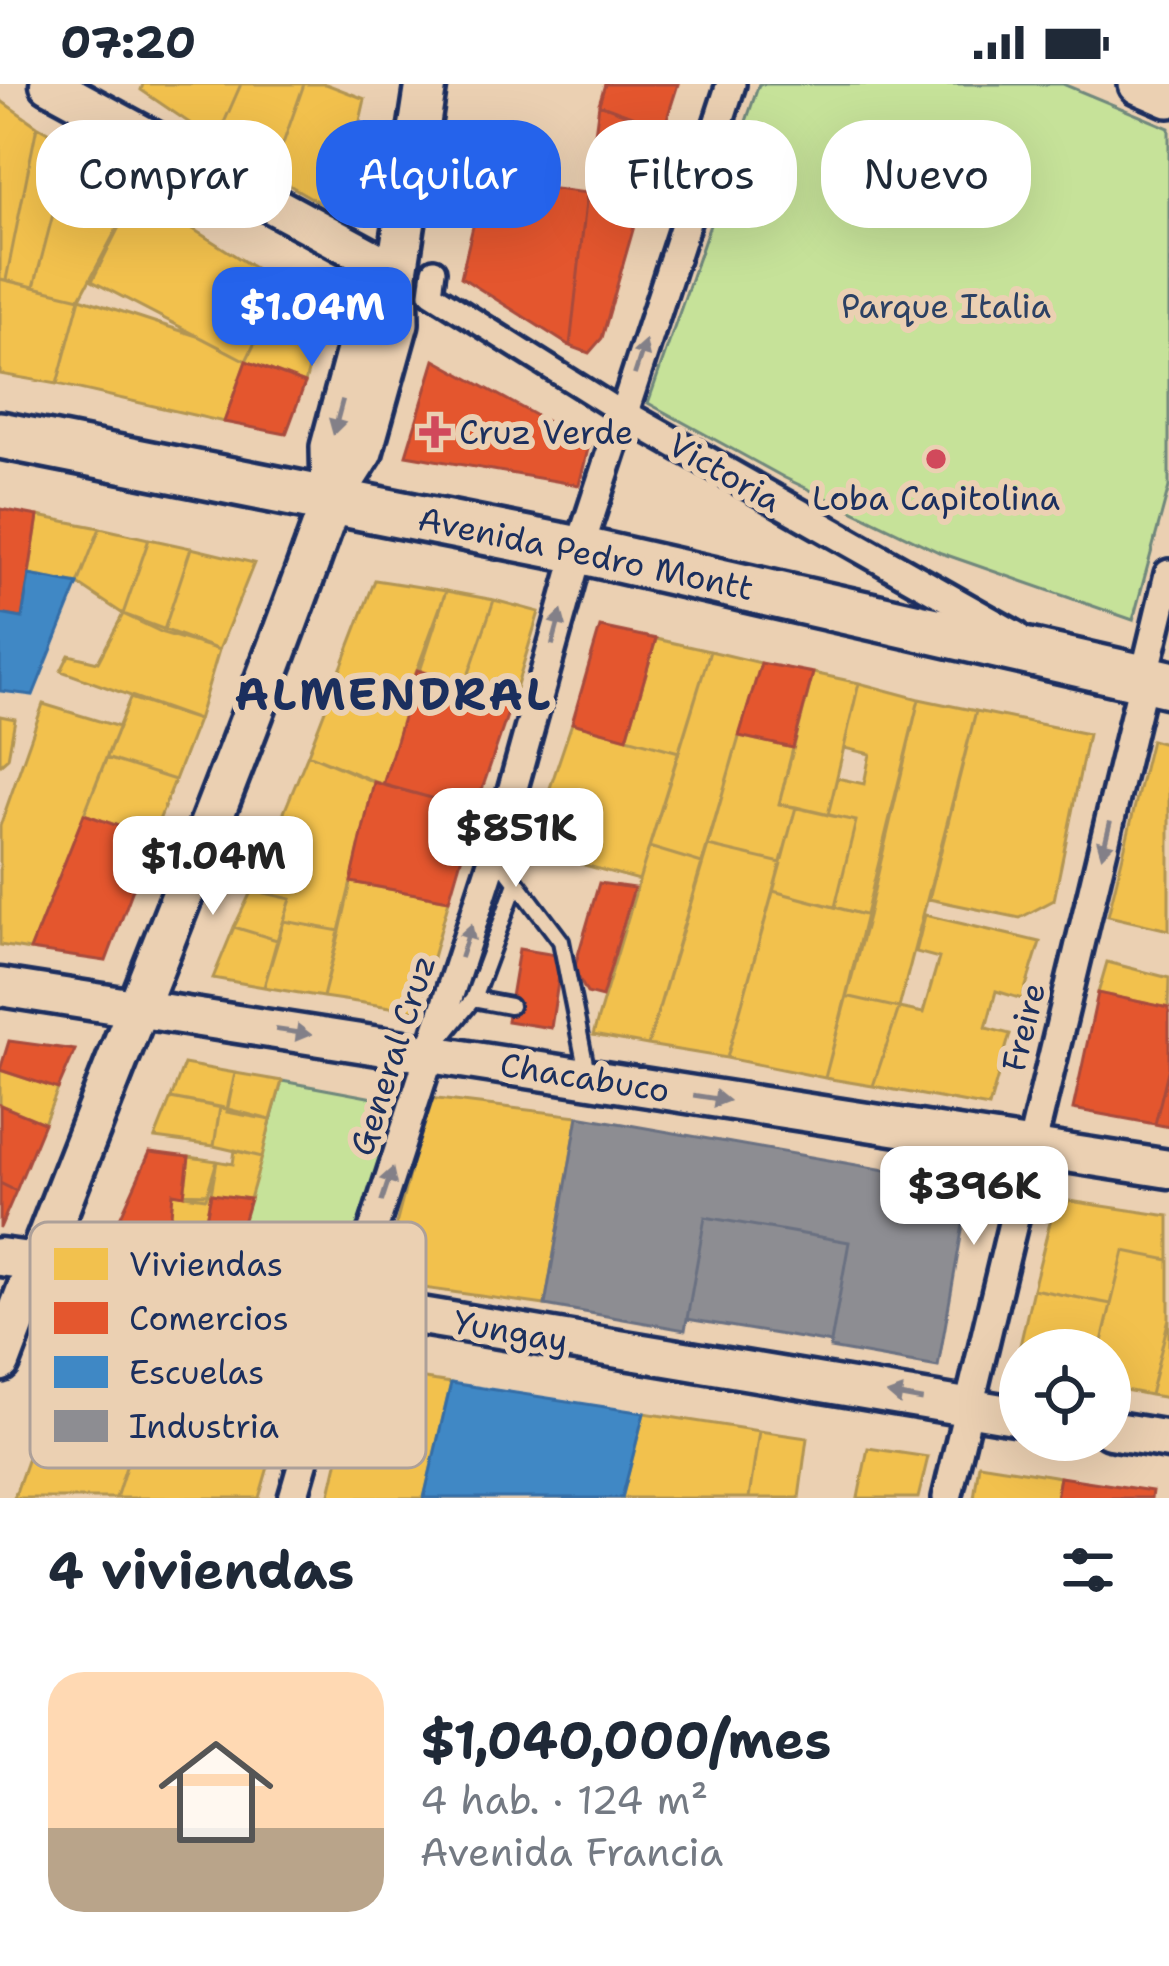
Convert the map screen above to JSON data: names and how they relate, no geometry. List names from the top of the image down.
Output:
{
  "streets": {
    "main road": ["Avenida Pedro Montt"],
    "street": [
      "Victoria",
      "Freire",
      "General Cruz",
      "Chacabuco",
      "Yungay"
    ]
  },
  "crossings": [
    ["Victoria", "Avenida Pedro Montt"],
    ["Victoria", "General Cruz"],
    ["Avenida Pedro Montt", "Freire"],
    ["Avenida Pedro Montt", "General Cruz"],
    ["Freire", "Chacabuco"],
    ["Freire", "Yungay"],
    ["General Cruz", "Chacabuco"]
  ],
  "one_way": [
    "Freire",
    "General Cruz",
    "Chacabuco",
    "Yungay"
  ],
  "districts": ["ALMENDRAL"],
  "parks": ["Parque Italia"],
  "places": {
    "health": ["Cruz Verde"],
    "other": ["Loba Capitolina"]
  },
  "legend": [
    "Viviendas",
    "Comercios",
    "Escuelas",
    "Industria"
  ],
  "page": {
    "status": "07:20",
    "chip": [
      "Comprar",
      "Alquilar",
      "Filtros",
      "Nuevo"
    ],
    "price": [
      "$1.04M",
      "$851K",
      "$1.04M",
      "$396K"
    ],
    "heading": "4 viviendas",
    "list": [
      {
        "name": "$1,040,000/mes",
        "note": "4 hab. · 124 m² · Avenida Francia"
      }
    ]
  }
}
